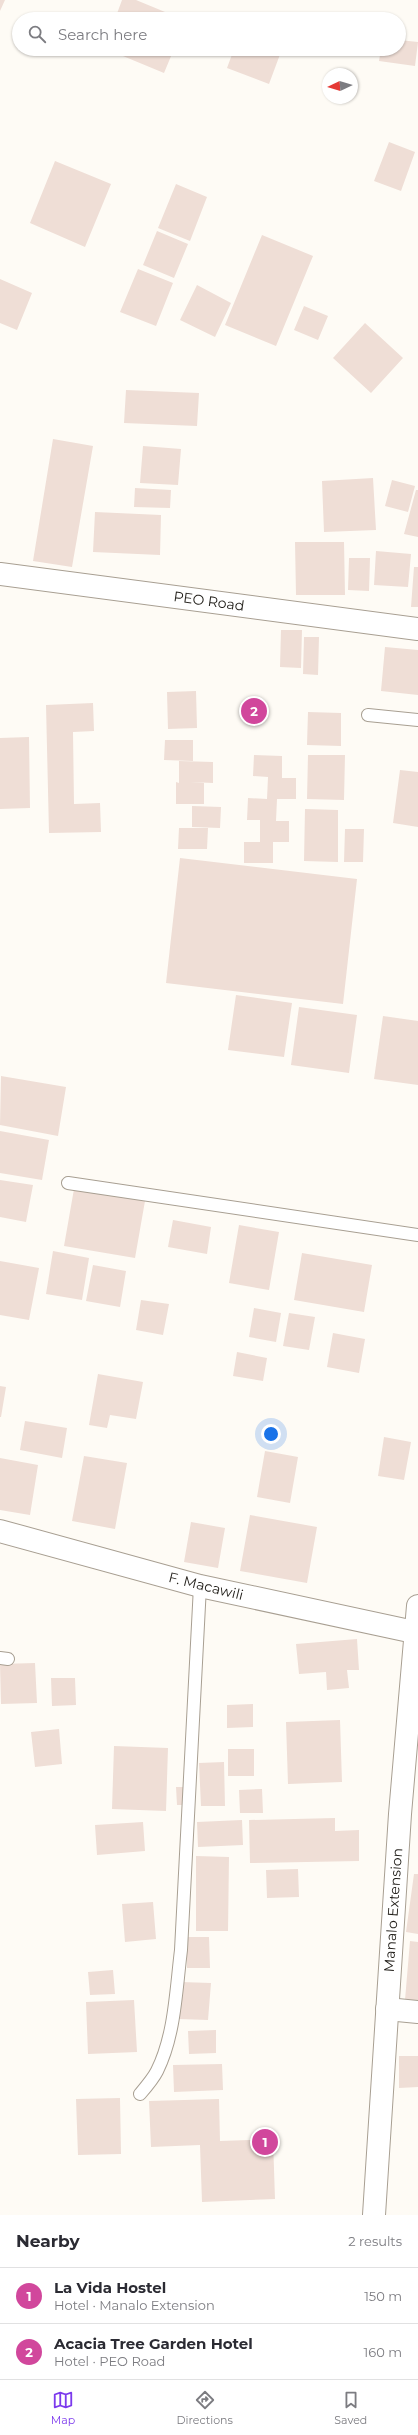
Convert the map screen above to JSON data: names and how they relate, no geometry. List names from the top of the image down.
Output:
{
  "streets": {
    "street": ["PEO Road", "F. Macawili", "Manalo Extension"]
  },
  "crossings": [
    ["F. Macawili", "Manalo Extension"]
  ],
  "north": "left",
  "page": {
    "search": "Search here",
    "pins": ["2", "1"],
    "heading": ["Nearby", "2 results"],
    "list": [
      {
        "mark": "1",
        "name": "La Vida Hostel",
        "note": "Hotel · Manalo Extension",
        "value": "150 m"
      },
      {
        "mark": "2",
        "name": "Acacia Tree Garden Hotel",
        "note": "Hotel · PEO Road",
        "value": "160 m"
      }
    ],
    "nav": ["Map", "Directions", "Saved"]
  }
}
